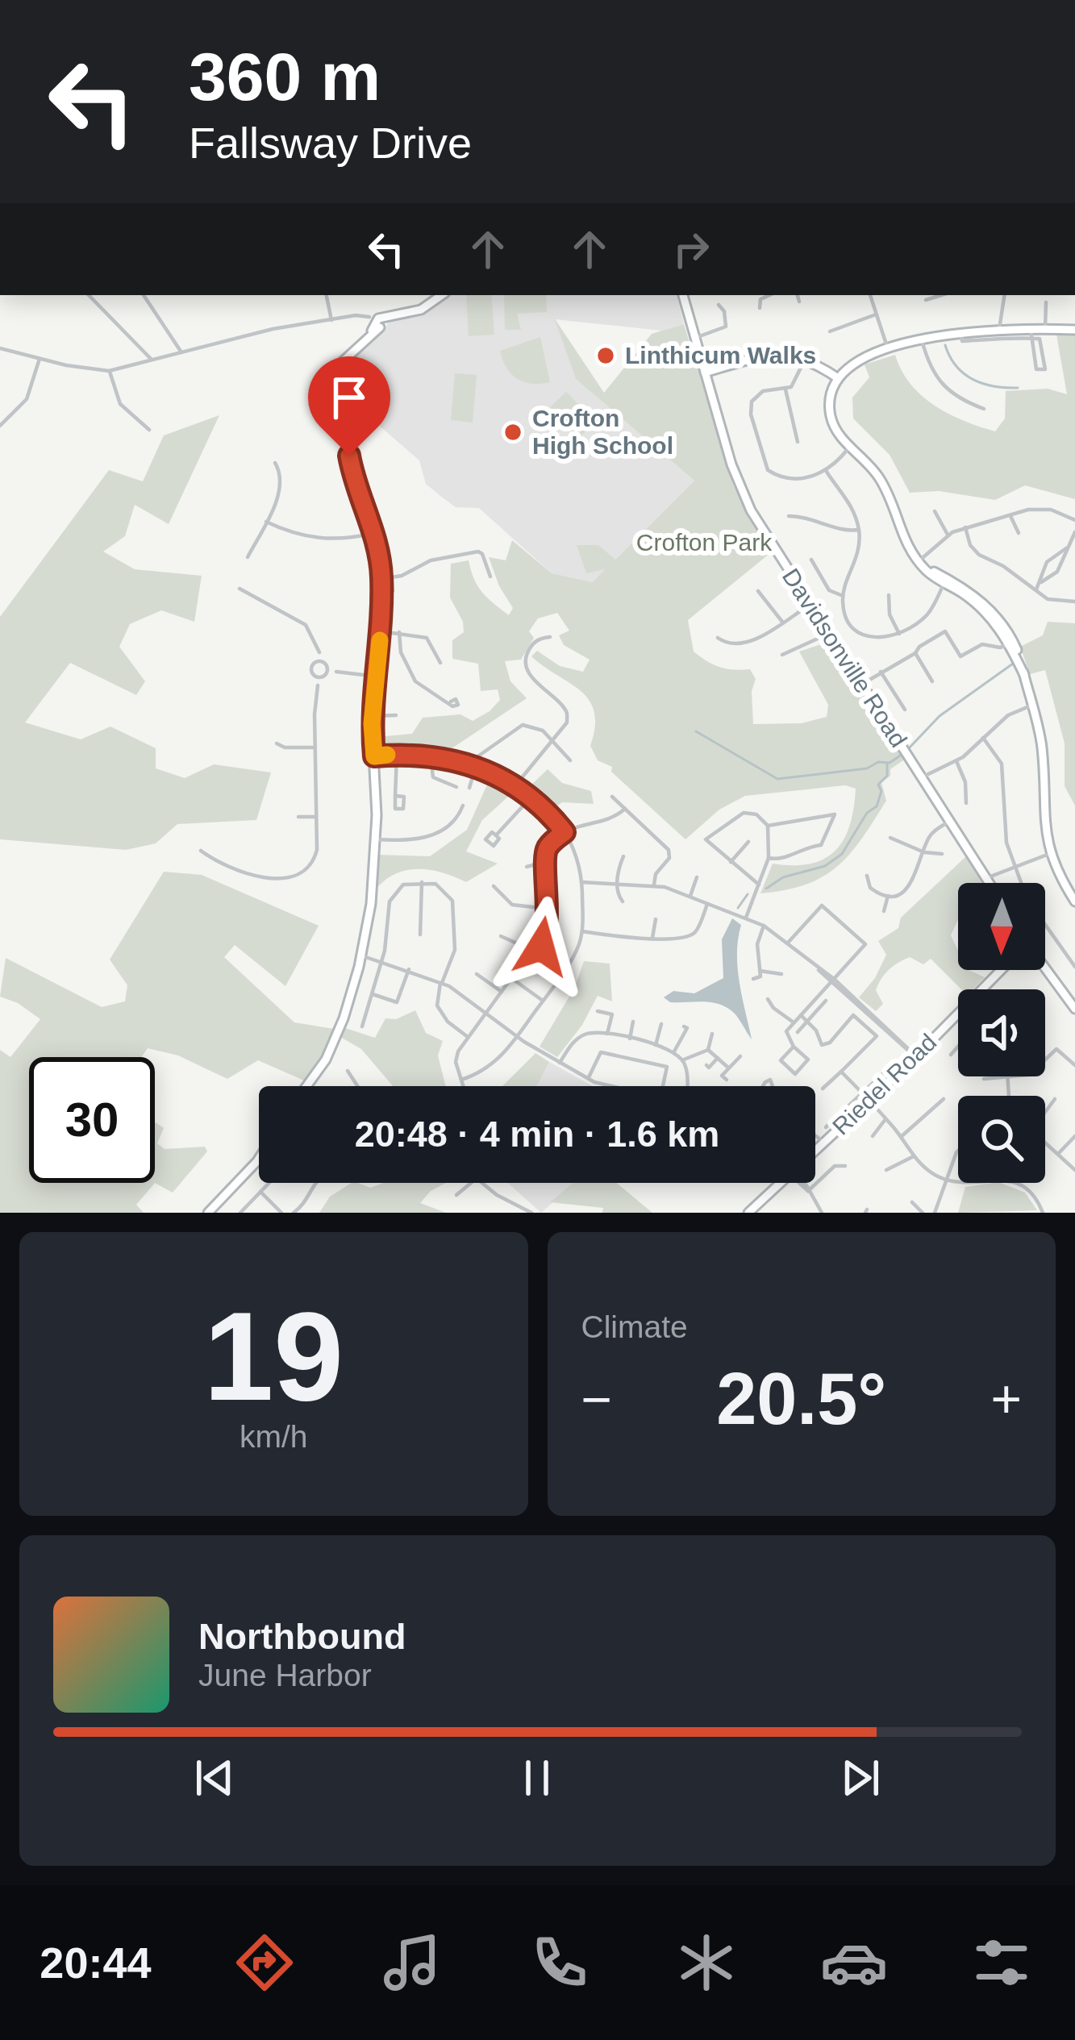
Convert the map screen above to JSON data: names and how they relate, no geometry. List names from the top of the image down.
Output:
{
  "streets": {
    "street": ["Davidsonville Road", "Riedel Road"]
  },
  "parks": ["Crofton Park"],
  "places": ["Linthicum Walks", "Crofton High School"],
  "north": "bottom",
  "page": {
    "turn": ["360 m", "Fallsway Drive"],
    "limit": "30",
    "trip": "20:48 · 4 min · 1.6 km",
    "tile": [
      ["19", "km/h"],
      "Climate"
    ],
    "heat": ["−", "20.5°", "+"],
    "song": ["Northbound", "June Harbor"],
    "tabs": "20:44"
  }
}
